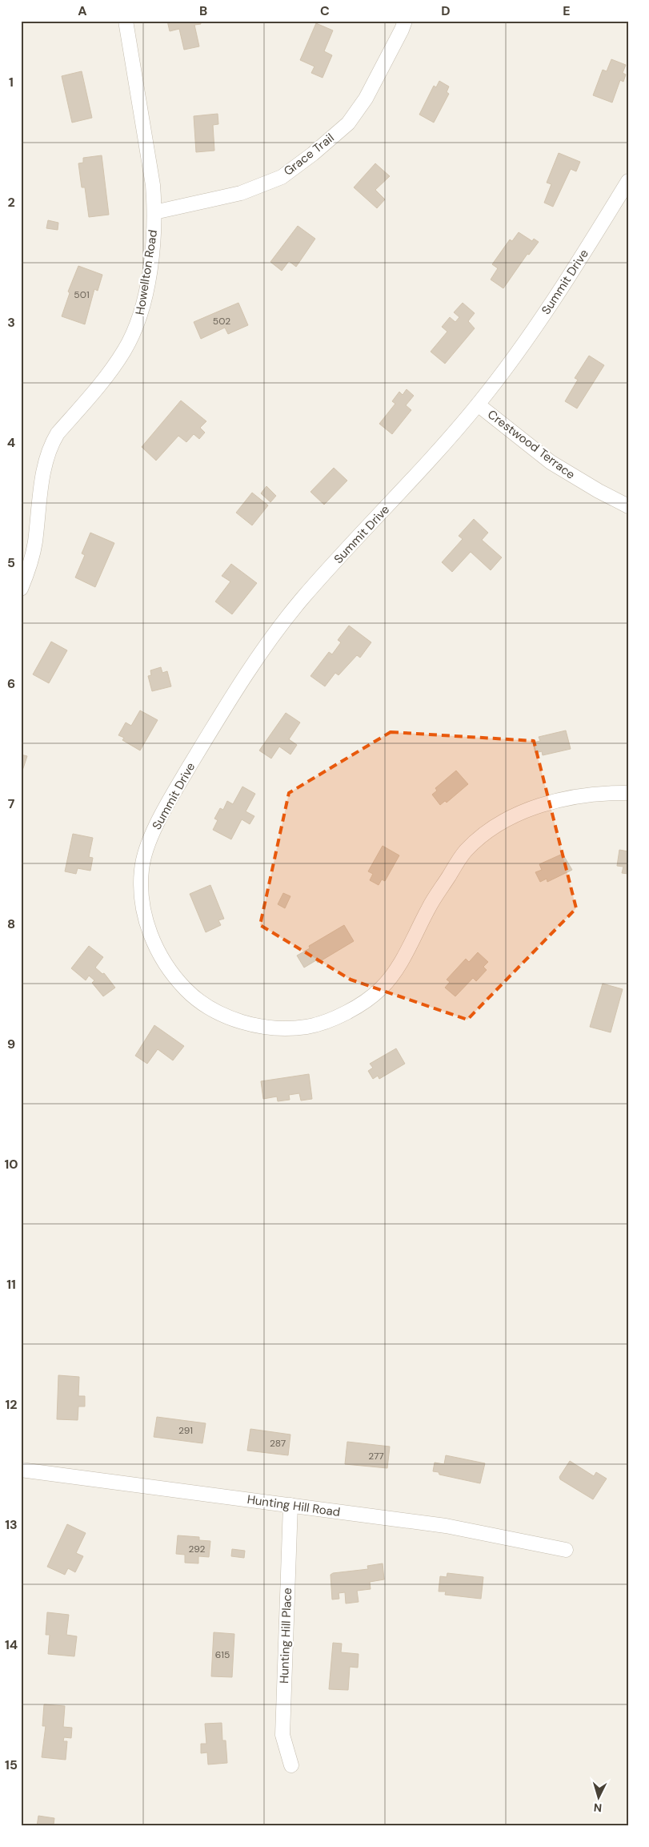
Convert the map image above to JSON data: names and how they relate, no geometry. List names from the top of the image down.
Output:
{
  "streets": {
    "street": [
      "Grace Trail",
      "Howellton Road",
      "Summit Drive",
      "Crestwood Terrace",
      "Hunting Hill Road",
      "Hunting Hill Place"
    ]
  },
  "crossings": [
    ["Grace Trail", "Howellton Road"],
    ["Summit Drive", "Crestwood Terrace"],
    ["Hunting Hill Road", "Hunting Hill Place"]
  ],
  "house_numbers": [
    "501",
    "502",
    "291",
    "287",
    "277",
    "292",
    "615"
  ],
  "north": "bottom",
  "grid": {
    "columns": [
      "A",
      "B",
      "C",
      "D",
      "E"
    ],
    "rows": [
      "1",
      "2",
      "3",
      "4",
      "5",
      "6",
      "7",
      "8",
      "9",
      "10",
      "11",
      "12",
      "13",
      "14",
      "15"
    ]
  }
}
